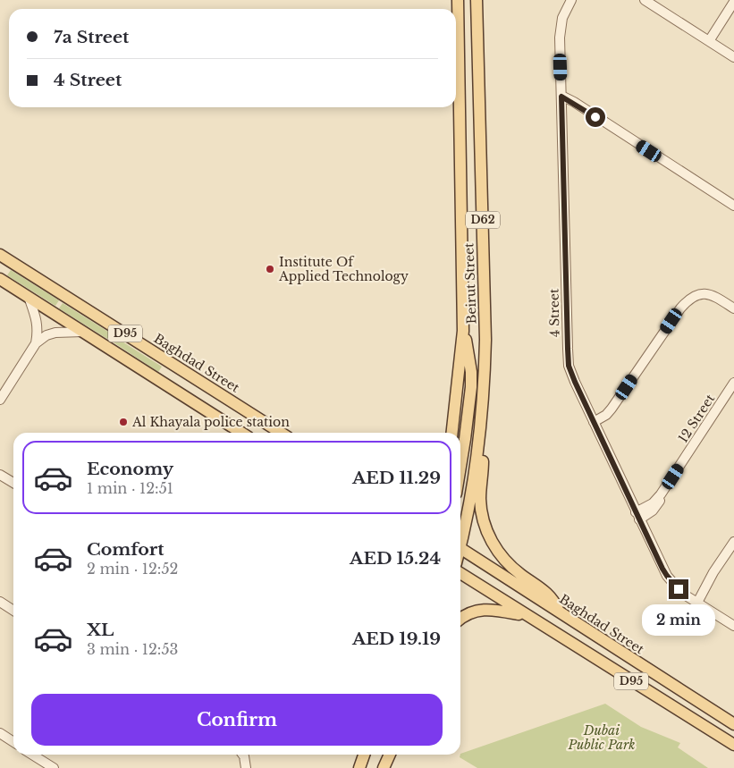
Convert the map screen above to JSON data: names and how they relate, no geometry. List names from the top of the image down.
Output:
{
  "streets": {
    "main road": [
      "D62",
      "Beirut Street",
      "D95",
      "Baghdad Street"
    ],
    "street": ["4 Street", "12 Street"]
  },
  "crossings": [
    ["4 Street", "12 Street"]
  ],
  "parks": ["Dubai Public Park"],
  "places": ["Institute Of Applied Technology", "Al Khayala police station"],
  "page": {
    "banner": ["7a Street", "4 Street"],
    "list": [
      {
        "name": "Economy",
        "note": "1 min · 12:51",
        "value": "AED 11.29"
      },
      {
        "name": "Comfort",
        "note": "2 min · 12:52",
        "value": "AED 15.24"
      },
      {
        "name": "XL",
        "note": "3 min · 12:53",
        "value": "AED 19.19"
      }
    ],
    "bubble": "2 min",
    "buttons": "Confirm"
  }
}
